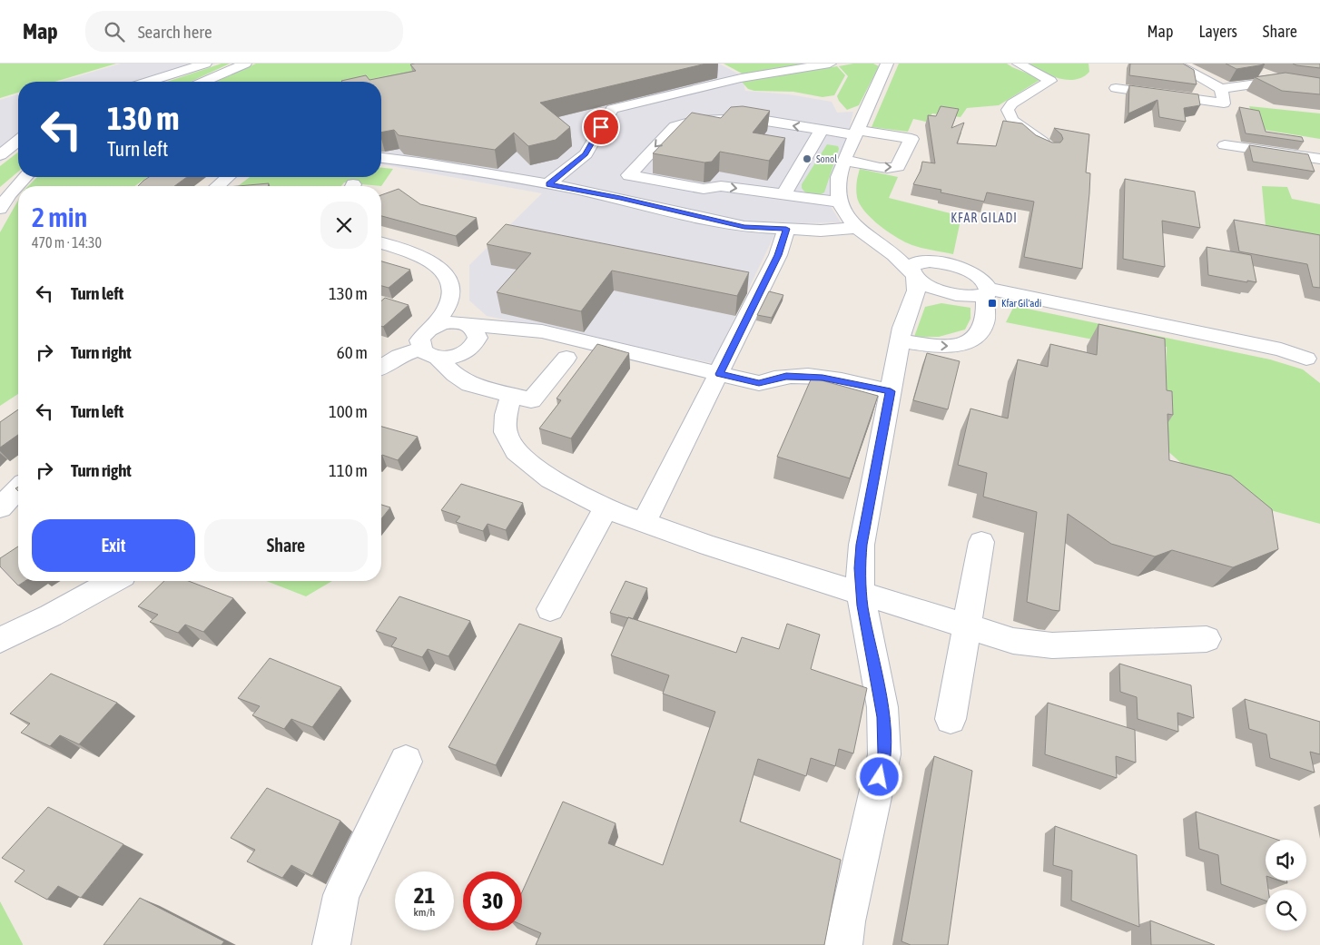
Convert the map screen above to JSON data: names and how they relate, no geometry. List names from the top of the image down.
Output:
{
  "districts": ["KFAR GILADI"],
  "places": {
    "other": ["Sonol"],
    "transit": ["Kfar Gil'adi"]
  },
  "page": {
    "header": "Map",
    "search": "Search here",
    "nav": ["Map", "Layers", "Share"],
    "turn": ["130 m", "Turn left"],
    "heading": ["2 min", "470 m · 14:30"],
    "list": [
      {
        "name": "Turn left",
        "value": "130 m"
      },
      {
        "name": "Turn right",
        "value": "60 m"
      },
      {
        "name": "Turn left",
        "value": "100 m"
      },
      {
        "name": "Turn right",
        "value": "110 m"
      }
    ],
    "buttons": ["Exit", "Share"],
    "speed": "21 km/h",
    "limit": "30"
  }
}
